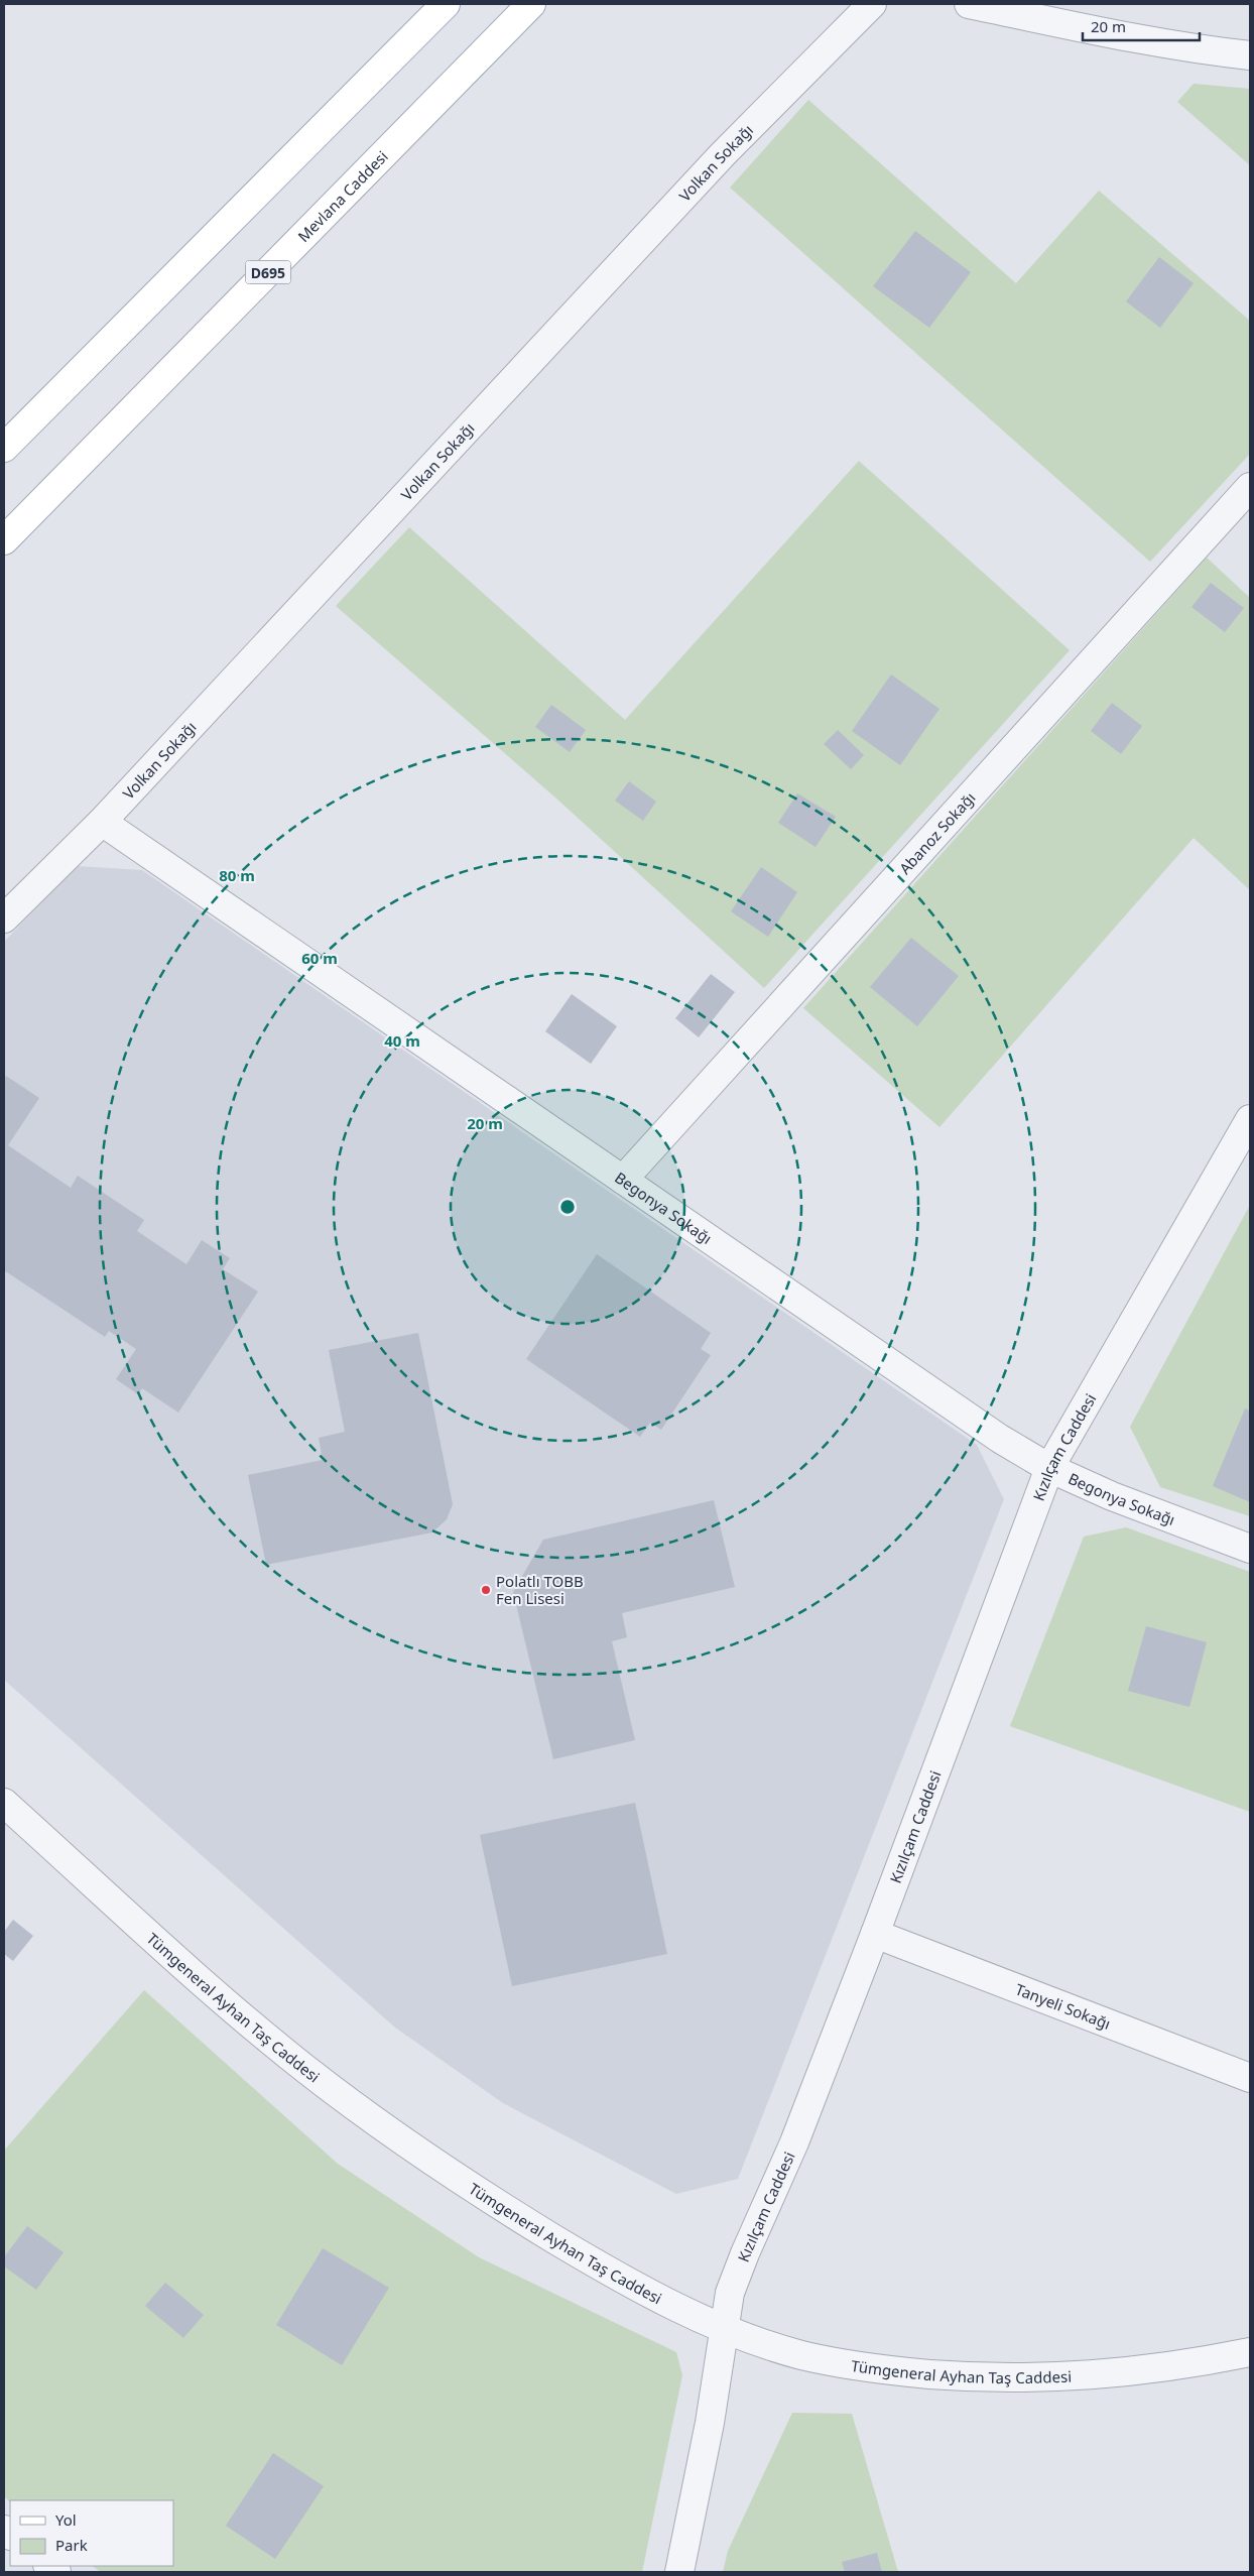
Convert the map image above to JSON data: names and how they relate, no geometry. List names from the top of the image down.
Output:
{
  "streets": {
    "main road": ["Mevlana Caddesi", "D695"],
    "street": [
      "Volkan Sokağı",
      "Abanoz Sokağı",
      "Begonya Sokağı",
      "Kızılçam Caddesi",
      "Tümgeneral Ayhan Taş Caddesi",
      "Tanyeli Sokağı"
    ]
  },
  "crossings": [
    ["Volkan Sokağı", "Begonya Sokağı"],
    ["Abanoz Sokağı", "Begonya Sokağı"],
    ["Begonya Sokağı", "Kızılçam Caddesi"],
    ["Kızılçam Caddesi", "Tümgeneral Ayhan Taş Caddesi"],
    ["Kızılçam Caddesi", "Tanyeli Sokağı"]
  ],
  "places": ["Polatlı TOBB Fen Lisesi"],
  "legend": ["Yol", "Park"],
  "scale_bar": "20 m",
  "rings": [
    "80 m",
    "60 m",
    "40 m",
    "20 m"
  ]
}
